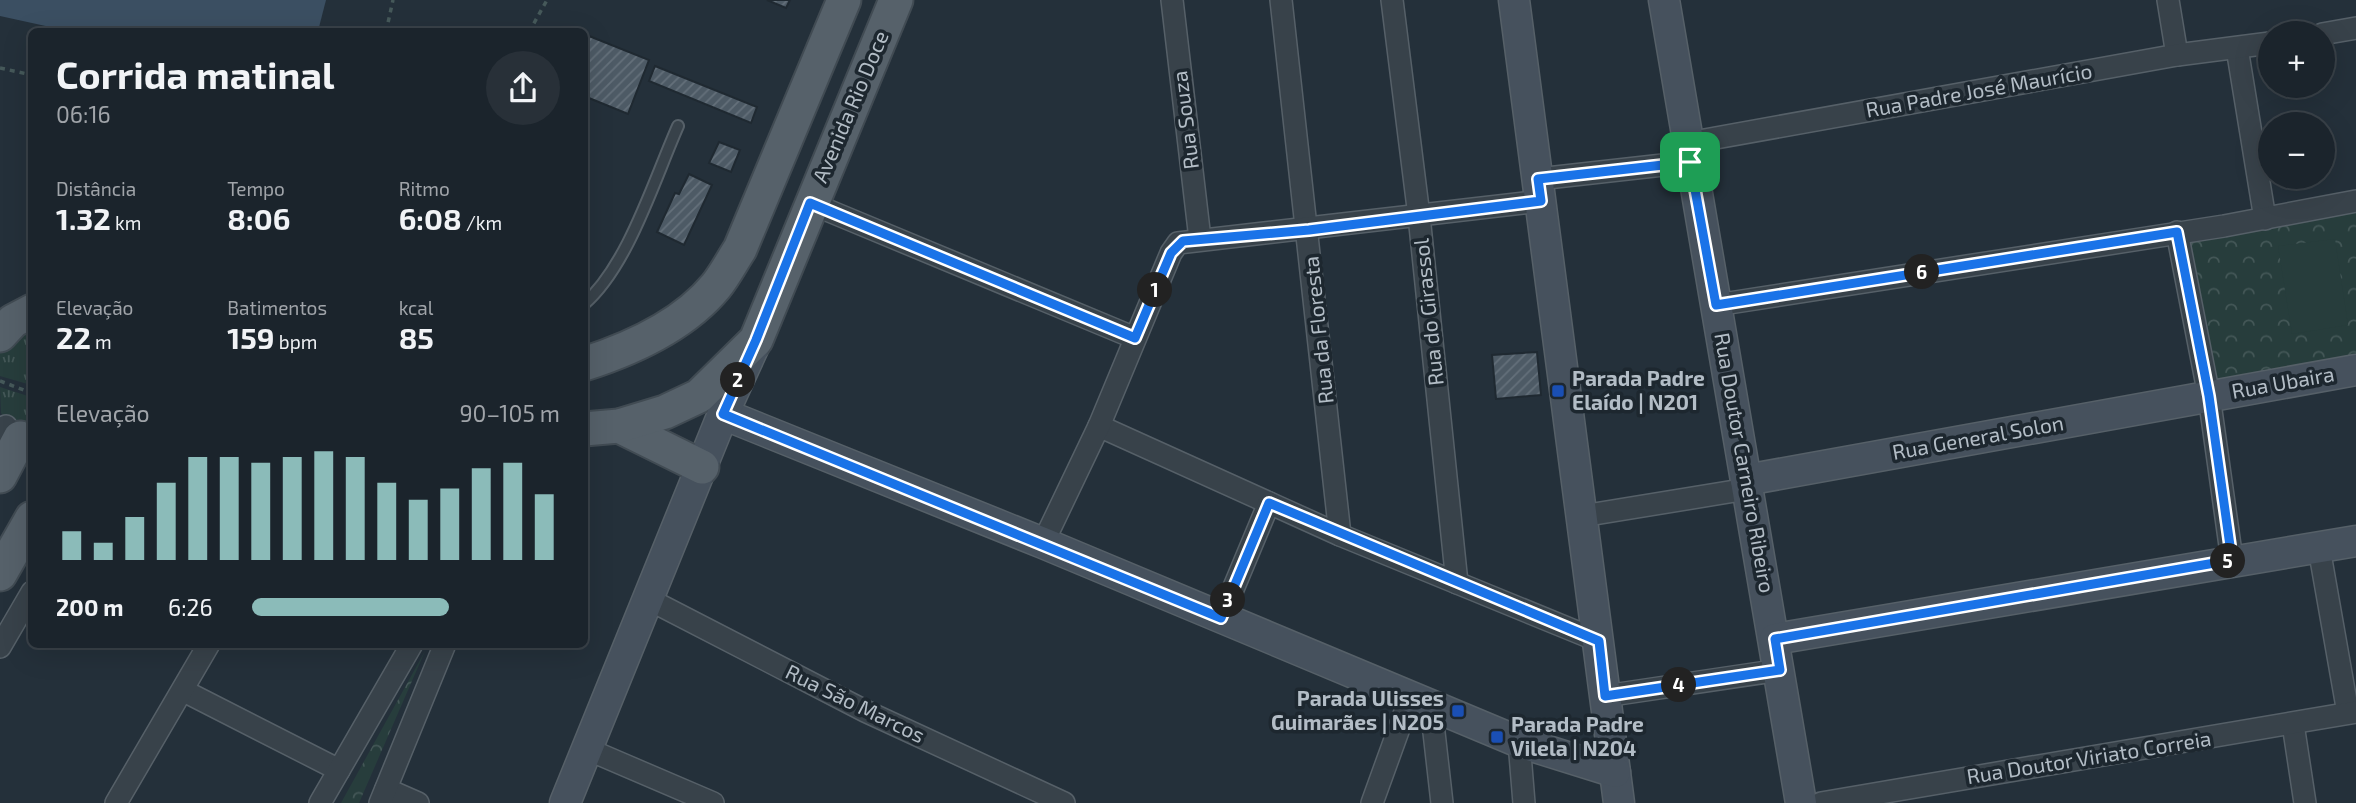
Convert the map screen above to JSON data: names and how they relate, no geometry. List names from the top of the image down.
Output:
{
  "streets": {
    "main road": ["Avenida Rio Doce"],
    "street": [
      "Rua Padre José Maurício",
      "Rua Souza",
      "Rua do Girassol",
      "Rua da Floresta",
      "Rua Ubaira",
      "Rua General Solon",
      "Rua Doutor Carneiro Ribeiro",
      "Rua São Marcos",
      "Rua Doutor Viriato Correia"
    ]
  },
  "crossings": [
    ["Rua Padre José Maurício", "Rua Souza"],
    ["Rua Padre José Maurício", "Rua do Girassol"],
    ["Rua Padre José Maurício", "Rua da Floresta"],
    ["Rua Padre José Maurício", "Rua Doutor Carneiro Ribeiro"],
    ["Rua Ubaira", "Rua General Solon"],
    ["Rua General Solon", "Rua Doutor Carneiro Ribeiro"]
  ],
  "places": {
    "transit": ["Parada Padre Elaído | N201", "Parada Ulisses Guimarães | N205", "Parada Padre Vilela | N204"]
  },
  "page": {
    "map_buttons": ["+", "−"],
    "heading": ["Corrida matinal", "06:16"],
    "stats": [
      ["Distância", "1.32 km"],
      ["Tempo", "8:06"],
      ["Ritmo", "6:08 /km"],
      ["Elevação", "22 m"],
      ["Batimentos", "159 bpm"],
      ["kcal", "85"]
    ],
    "pins": [
      "6",
      "1",
      "2",
      "5",
      "3",
      "4"
    ],
    "chart": ["Elevação", "90–105 m"],
    "list": [
      {
        "name": "200 m",
        "note": "6:26"
      }
    ]
  }
}
